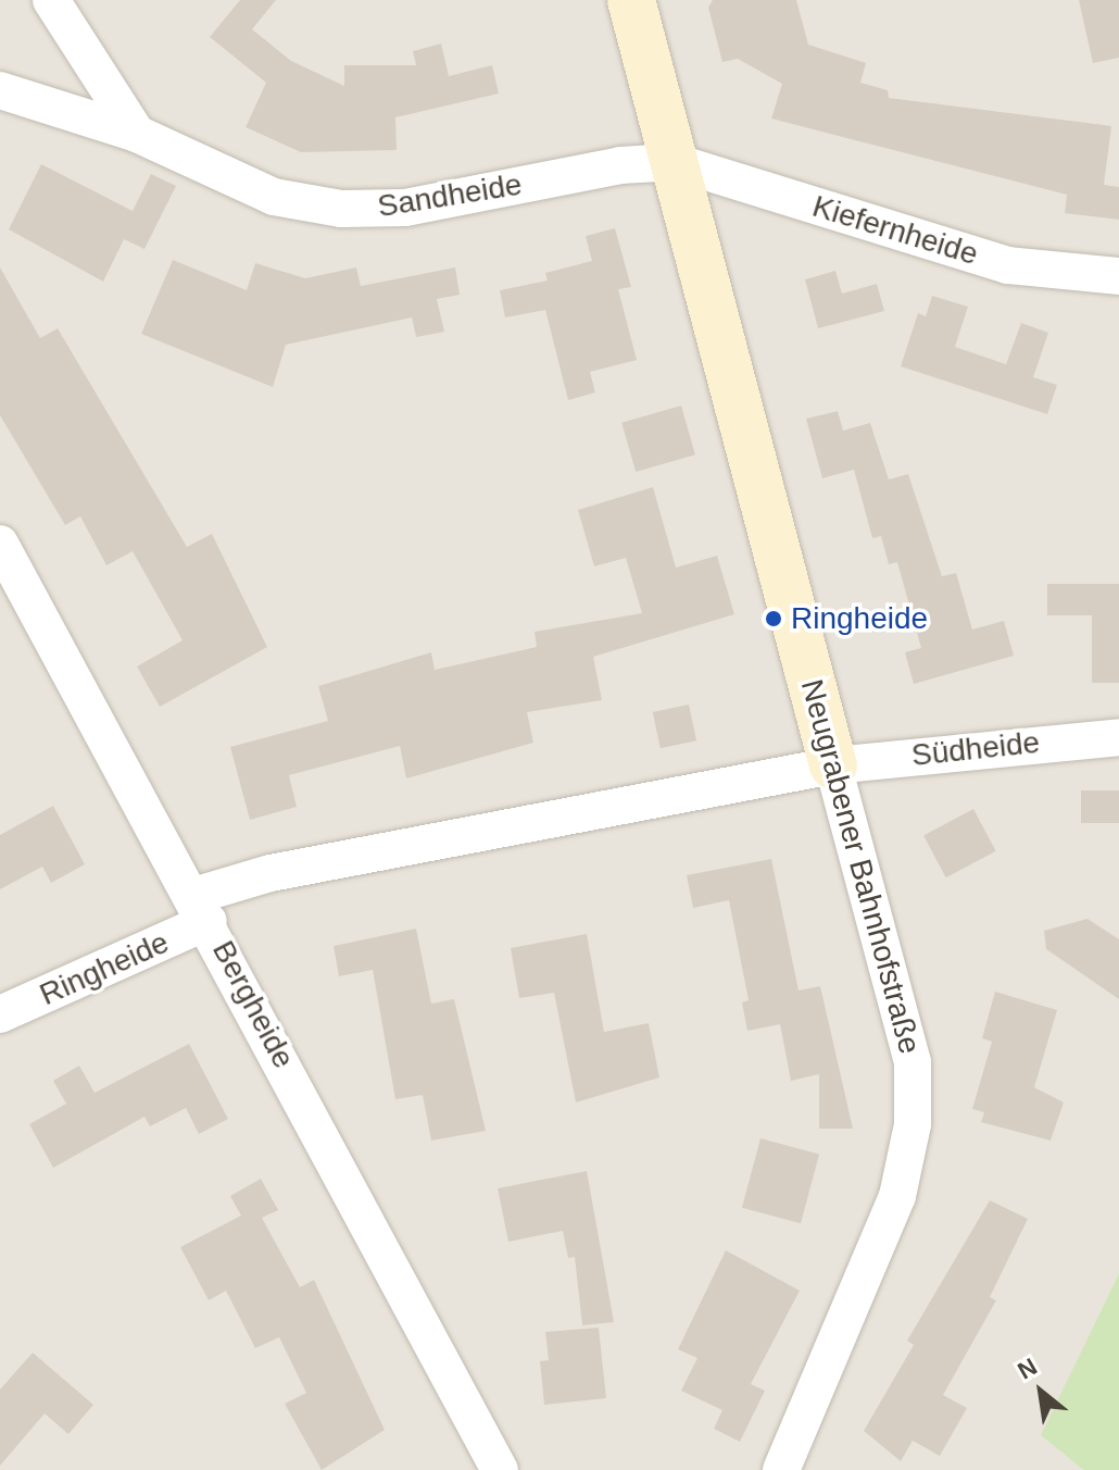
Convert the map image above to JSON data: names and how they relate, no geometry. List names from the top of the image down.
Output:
{
  "streets": {
    "street": [
      "Sandheide",
      "Kiefernheide",
      "Südheide",
      "Neugrabener Bahnhofstraße",
      "Ringheide",
      "Bergheide"
    ]
  },
  "crossings": [
    ["Sandheide", "Kiefernheide"],
    ["Sandheide", "Neugrabener Bahnhofstraße"],
    ["Kiefernheide", "Neugrabener Bahnhofstraße"],
    ["Südheide", "Neugrabener Bahnhofstraße"],
    ["Südheide", "Ringheide"],
    ["Neugrabener Bahnhofstraße", "Ringheide"],
    ["Ringheide", "Bergheide"]
  ],
  "places": ["Ringheide"],
  "north": "top left"
}
